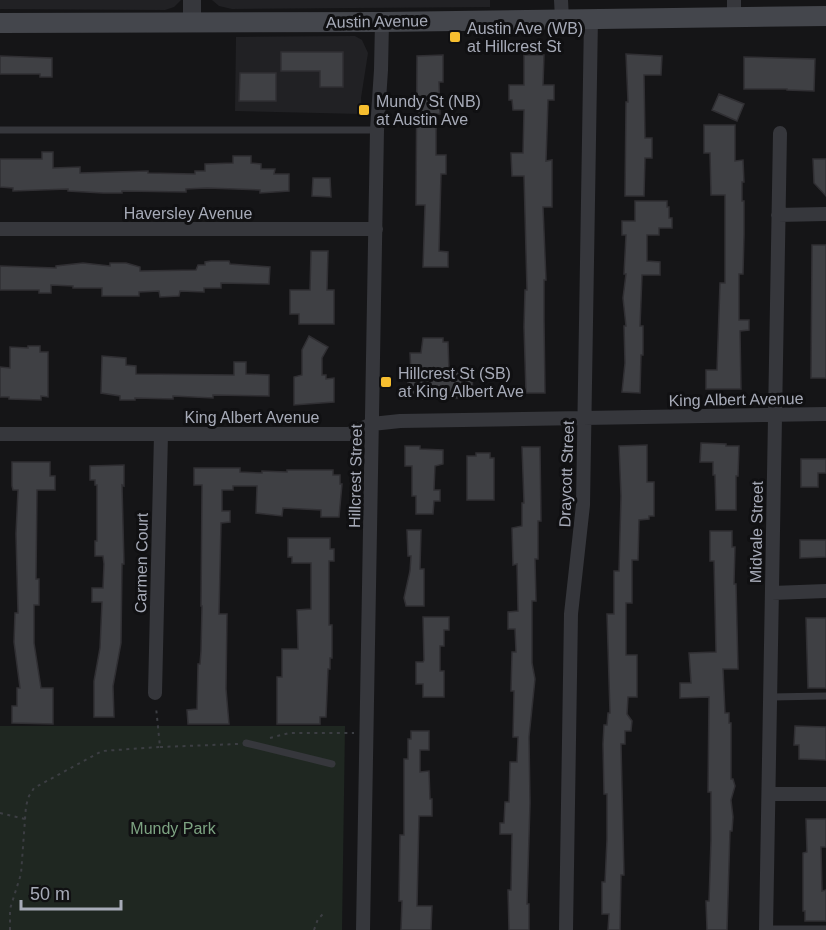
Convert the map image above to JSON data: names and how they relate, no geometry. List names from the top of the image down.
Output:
{
  "streets": {
    "main road": ["Austin Avenue"],
    "street": [
      "Haversley Avenue",
      "King Albert Avenue",
      "Draycott Street",
      "Hillcrest Street",
      "Midvale Street",
      "Carmen Court"
    ]
  },
  "crossings": [
    ["Austin Avenue", "Draycott Street"],
    ["Austin Avenue", "Hillcrest Street"],
    ["Haversley Avenue", "Hillcrest Street"],
    ["King Albert Avenue", "Draycott Street"],
    ["King Albert Avenue", "Hillcrest Street"],
    ["King Albert Avenue", "Midvale Street"],
    ["King Albert Avenue", "Carmen Court"]
  ],
  "parks": ["Mundy Park"],
  "places": {
    "transit": ["Austin Ave (WB) at Hillcrest St", "Mundy St (NB) at Austin Ave", "Hillcrest St (SB) at King Albert Ave"]
  },
  "scale_bar": "50 m"
}
